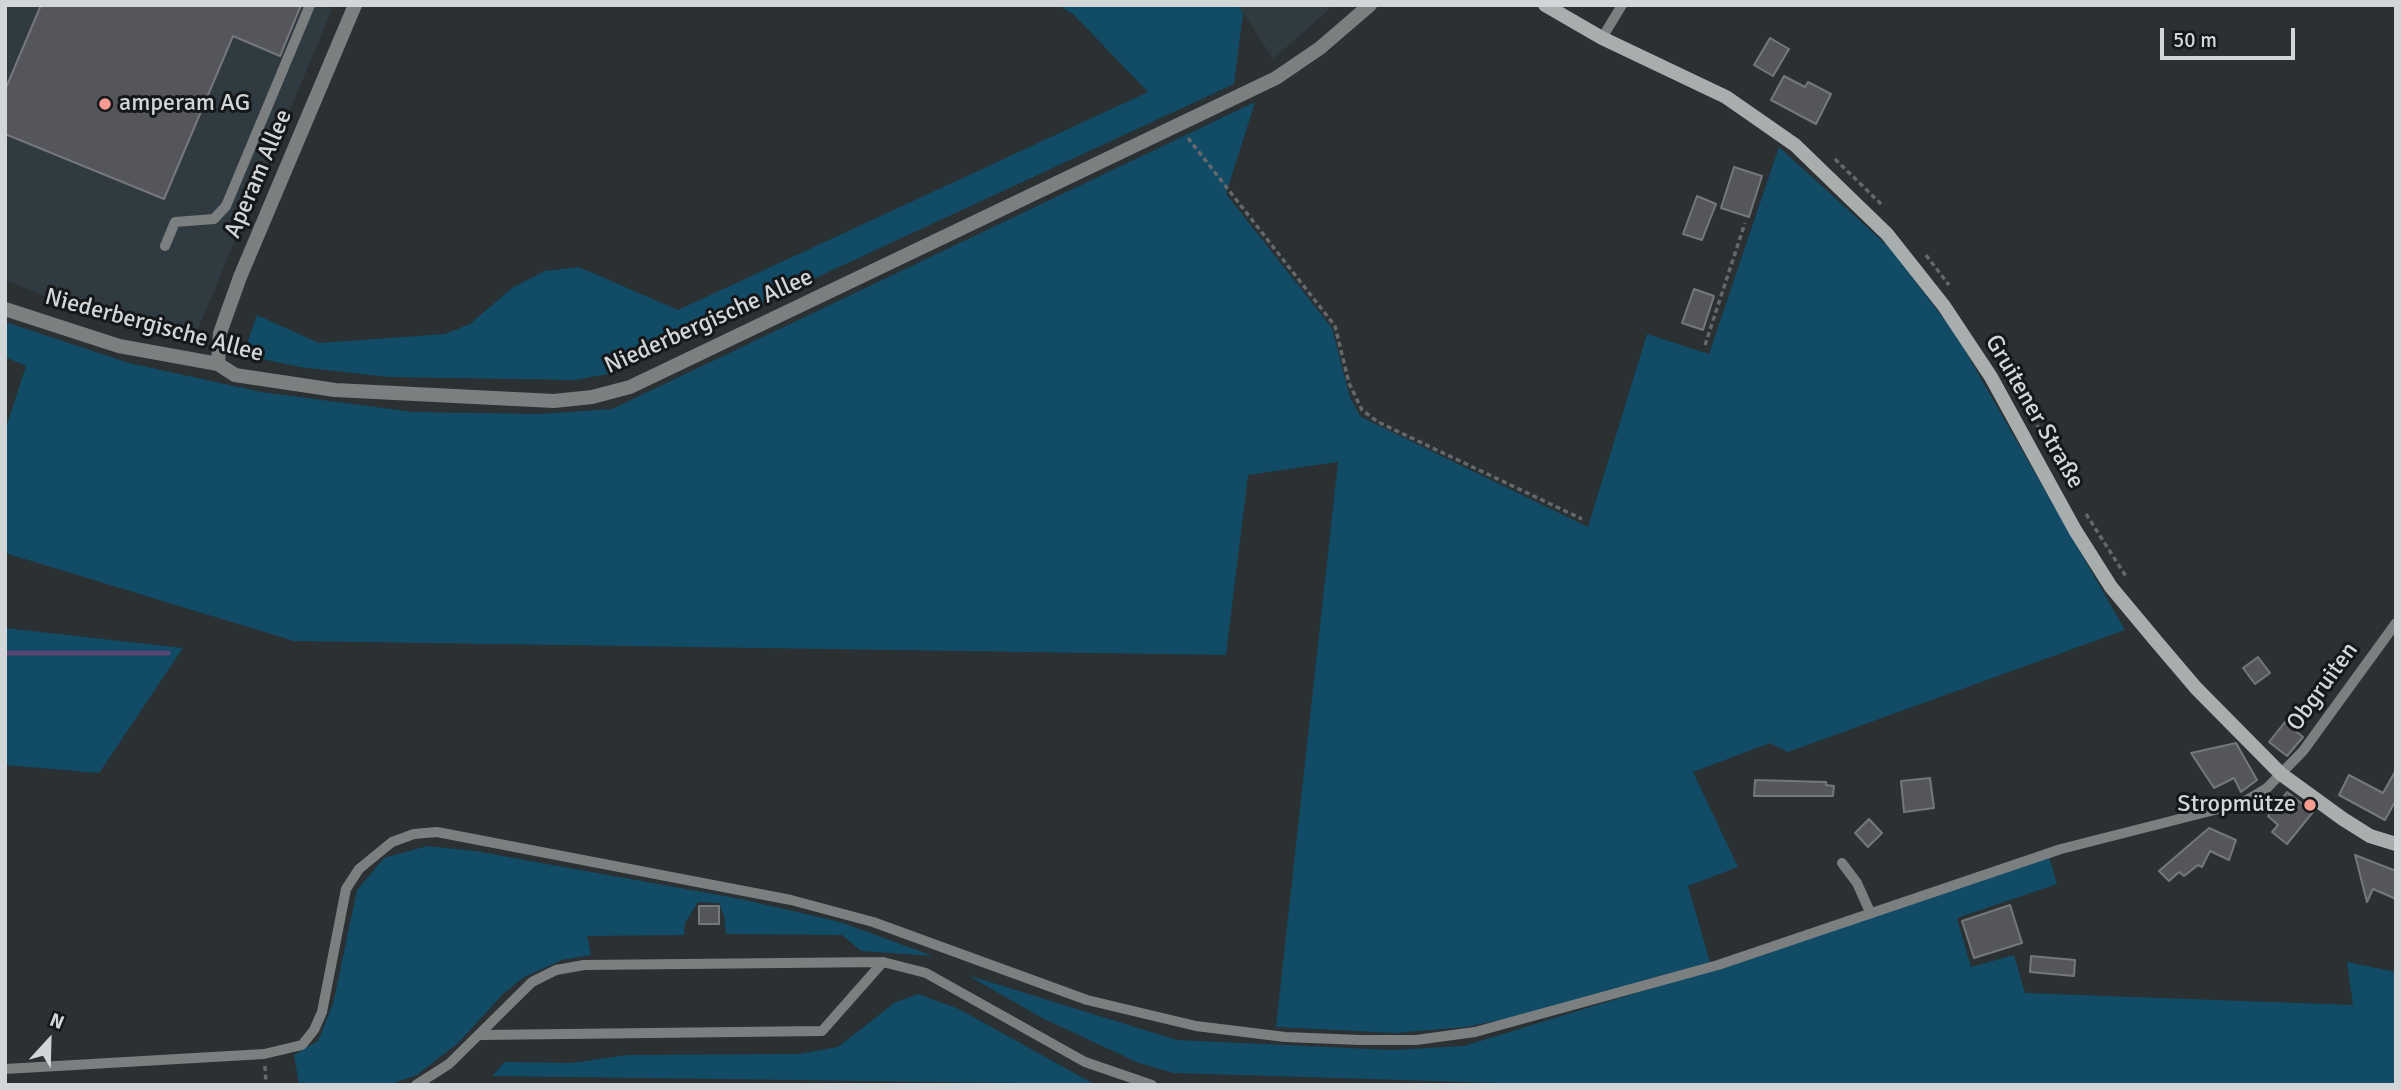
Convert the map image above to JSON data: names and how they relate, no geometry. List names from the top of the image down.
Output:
{
  "streets": {
    "main road": ["Gruitener Straße"],
    "street": ["Aperam Allee", "Niederbergische Allee"],
    "lane": ["Obgruiten"]
  },
  "crossings": [
    ["Aperam Allee", "Niederbergische Allee"],
    ["Gruitener Straße", "Obgruiten"]
  ],
  "places": ["amperam AG", "Stropmütze"],
  "scale_bar": "50 m",
  "north": "top"
}
